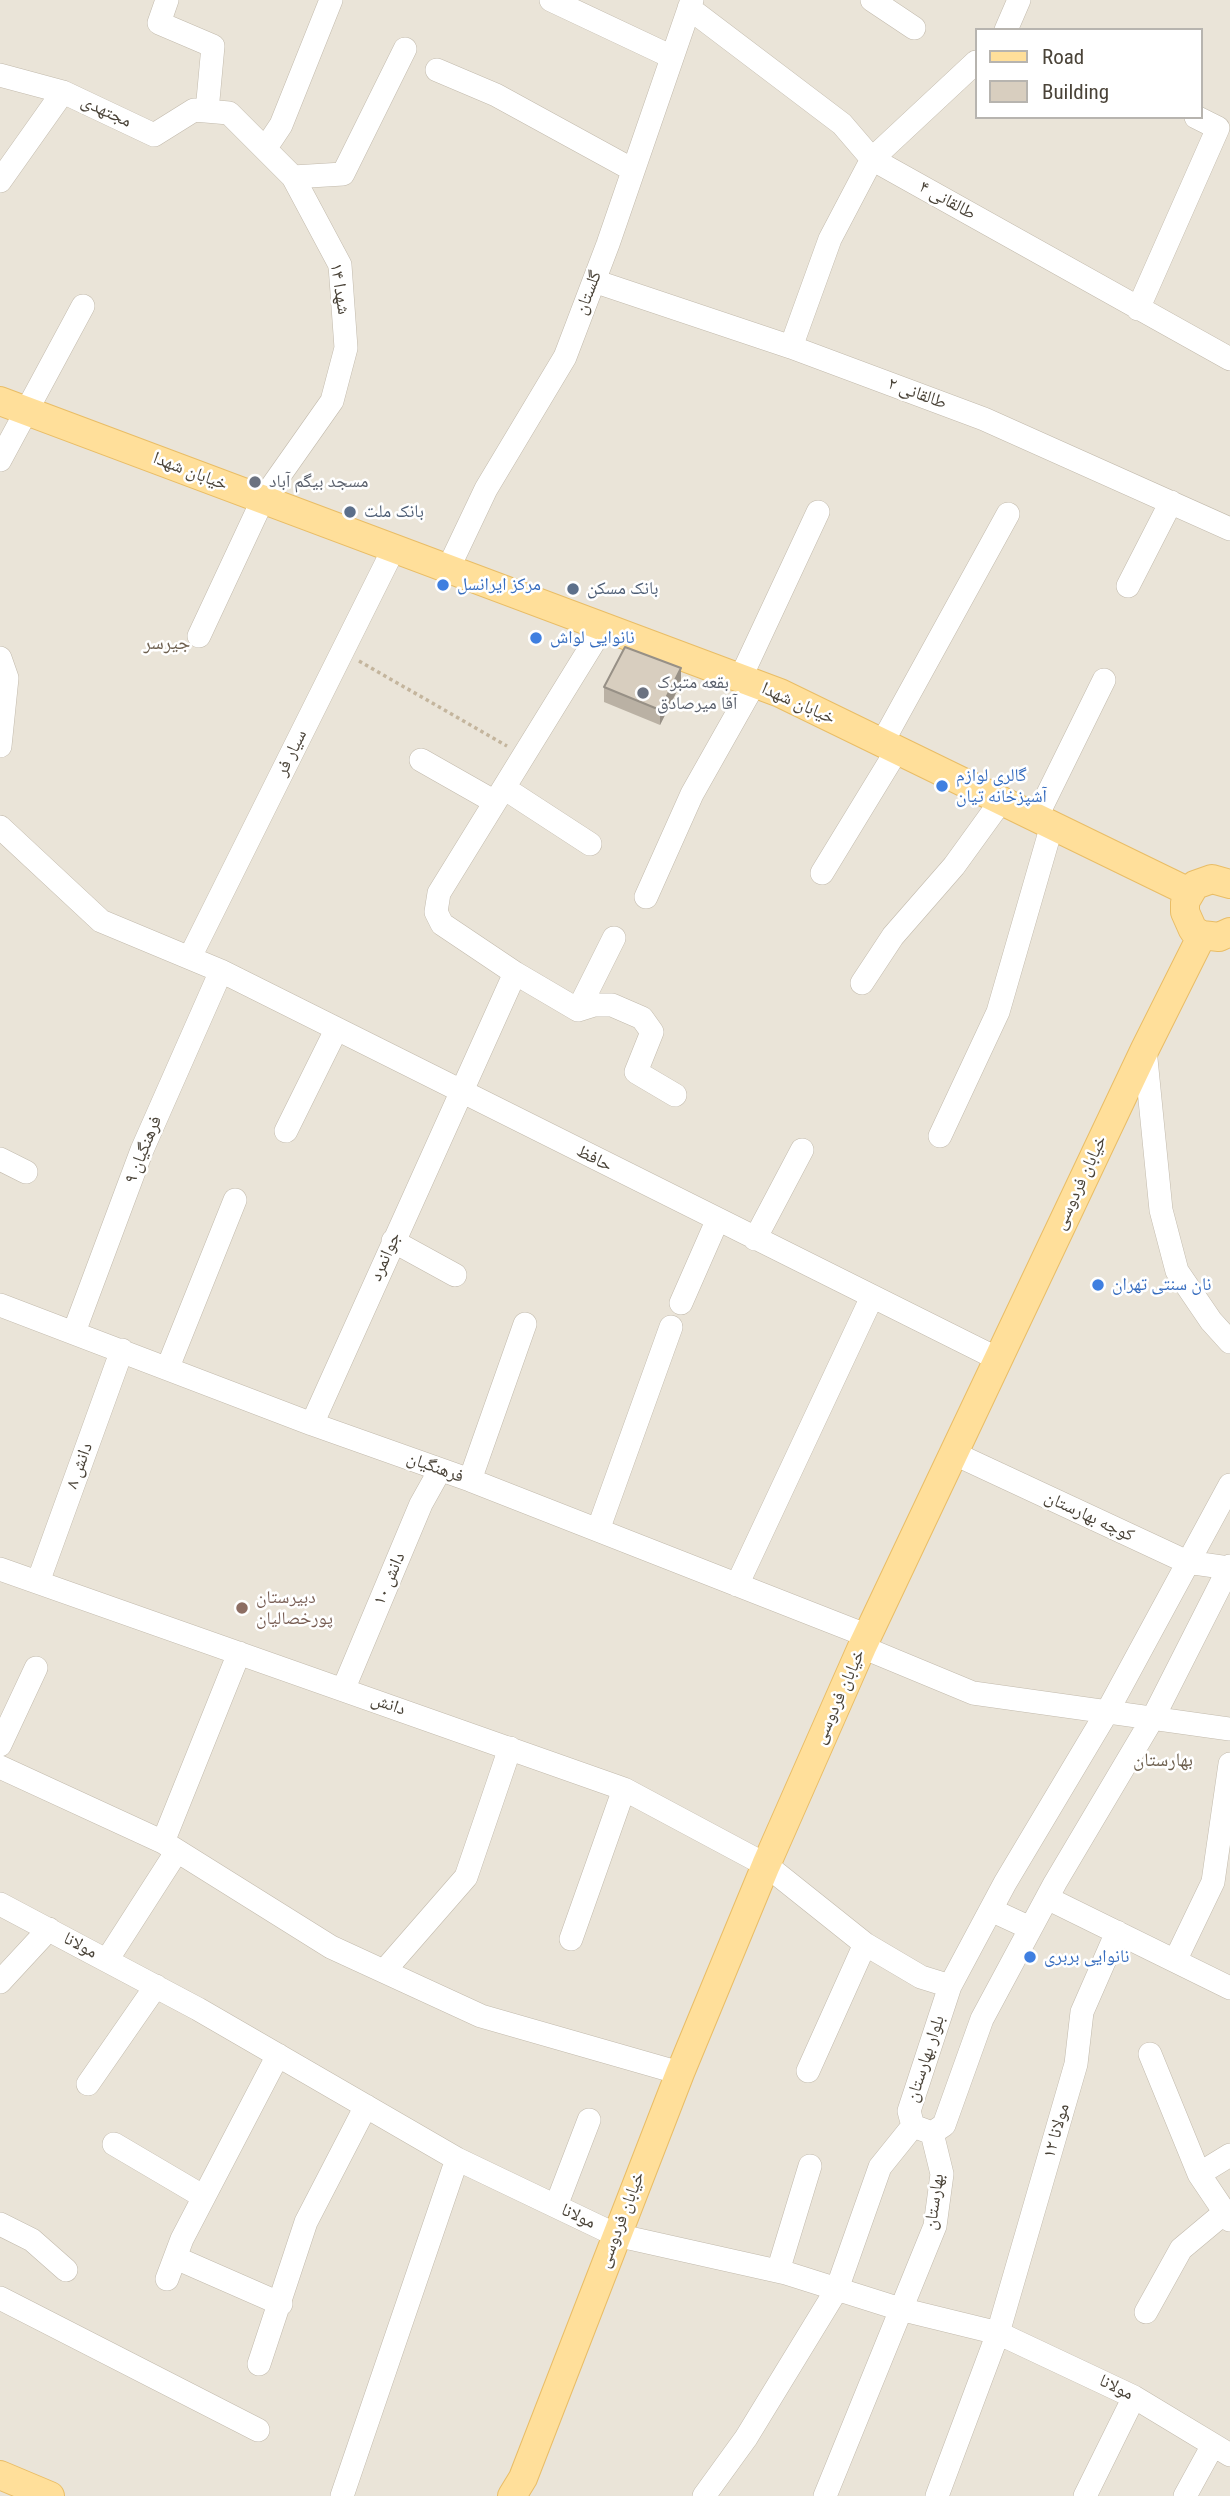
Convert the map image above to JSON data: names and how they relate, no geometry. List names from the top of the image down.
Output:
{
  "streets": {
    "main road": ["خیابان شهدا", "خیابان فردوسی"],
    "street": [
      "مجتهدی",
      "طالقانی ۴",
      "شهدا ۱۴",
      "گلستان",
      "طالقانی ۲",
      "سیار فر",
      "فرهنگیان ۹",
      "حافظ",
      "جوانمرد",
      "دانش ۸",
      "فرهنگیان",
      "کوچه بهارستان",
      "دانش ۱۰",
      "دانش",
      "مولانا",
      "بلوار بهارستان",
      "مولانا ۱۲",
      "بهارستان"
    ]
  },
  "crossings": [
    ["مجتهدی", "شهدا ۱۴"],
    ["طالقانی ۴", "گلستان"],
    ["شهدا ۱۴", "خیابان شهدا"],
    ["گلستان", "طالقانی ۲"],
    ["گلستان", "خیابان شهدا"],
    ["خیابان شهدا", "سیار فر"],
    ["سیار فر", "حافظ"],
    ["فرهنگیان ۹", "حافظ"],
    ["فرهنگیان ۹", "فرهنگیان"],
    ["حافظ", "خیابان فردوسی"],
    ["حافظ", "جوانمرد"],
    ["خیابان فردوسی", "فرهنگیان"],
    ["خیابان فردوسی", "کوچه بهارستان"],
    ["خیابان فردوسی", "دانش"],
    ["خیابان فردوسی", "مولانا"],
    ["جوانمرد", "فرهنگیان"],
    ["دانش ۸", "فرهنگیان"],
    ["دانش ۸", "دانش"],
    ["فرهنگیان", "دانش ۱۰"],
    ["فرهنگیان", "بلوار بهارستان"],
    ["کوچه بهارستان", "بلوار بهارستان"],
    ["دانش ۱۰", "دانش"],
    ["دانش", "بلوار بهارستان"],
    ["مولانا", "مولانا ۱۲"],
    ["مولانا", "بهارستان"],
    ["بلوار بهارستان", "بهارستان"]
  ],
  "districts": ["جیرسر", "بهارستان"],
  "places": [
    "مسجد بیگم آباد",
    "بانک ملت",
    "مرکز ایرانسل",
    "بانک مسکن",
    "نانوایی لواش",
    "بقعه متبرک آقا میرصادق",
    "گالری لوازم آشپزخانه تیان",
    "نان سنتی تهران",
    "دبیرستان پورخصالیان",
    "نانوایی بربری"
  ],
  "legend": ["Road", "Building"]
}
